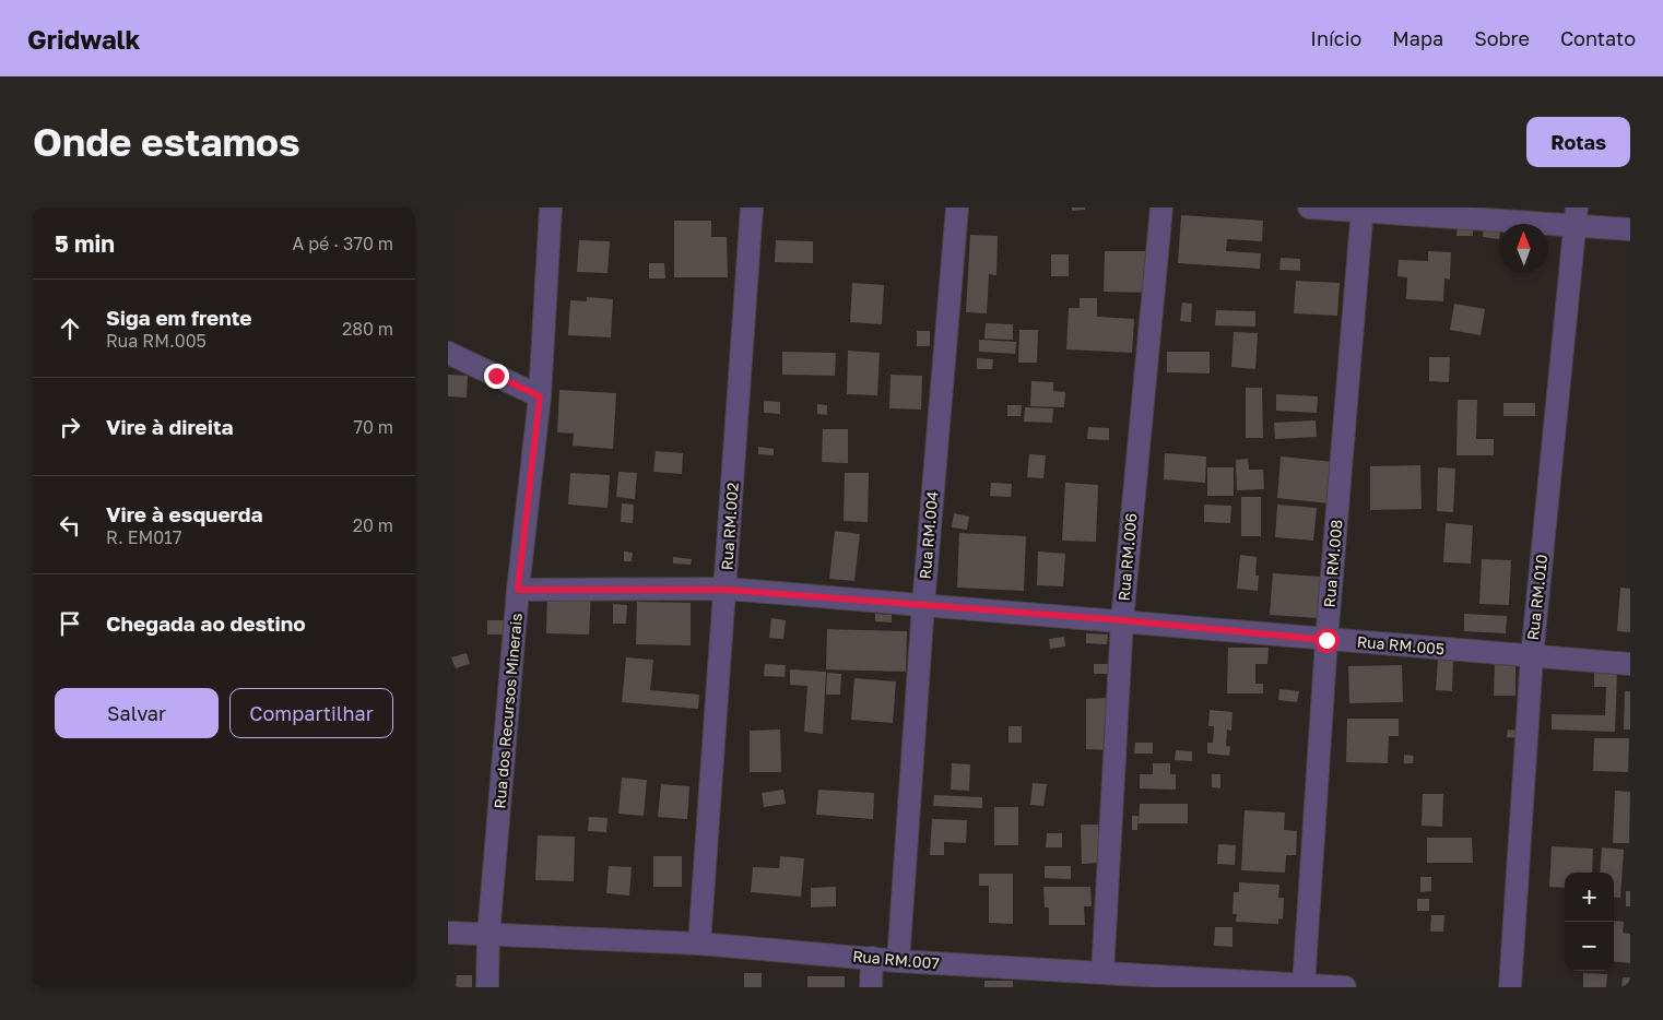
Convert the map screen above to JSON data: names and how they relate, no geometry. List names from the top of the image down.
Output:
{
  "streets": {
    "street": [
      "Rua RM.002",
      "Rua RM.004",
      "Rua RM.006",
      "Rua RM.008",
      "Rua RM.010",
      "Rua RM.005",
      "Rua dos Recursos Minerais",
      "Rua RM.007"
    ]
  },
  "crossings": [
    ["Rua RM.002", "Rua RM.005"],
    ["Rua RM.002", "Rua RM.007"],
    ["Rua RM.004", "Rua RM.005"],
    ["Rua RM.004", "Rua RM.007"],
    ["Rua RM.006", "Rua RM.005"],
    ["Rua RM.006", "Rua RM.007"],
    ["Rua RM.008", "Rua RM.005"],
    ["Rua RM.008", "Rua RM.007"],
    ["Rua RM.010", "Rua RM.005"],
    ["Rua RM.005", "Rua dos Recursos Minerais"],
    ["Rua dos Recursos Minerais", "Rua RM.007"]
  ],
  "north": "top",
  "page": {
    "header": "Gridwalk",
    "nav": [
      "Início",
      "Mapa",
      "Sobre",
      "Contato"
    ],
    "buttons": [
      "Rotas",
      ["Salvar", "Compartilhar"]
    ],
    "title": "Onde estamos",
    "heading": ["5 min", "A pé · 370 m"],
    "list": [
      ["Siga em frente", "Rua RM.005", "280 m"],
      ["Vire à direita", "70 m"],
      ["Vire à esquerda", "R. EM017", "20 m"],
      "Chegada ao destino"
    ],
    "map_buttons": ["+", "−"]
  }
}
